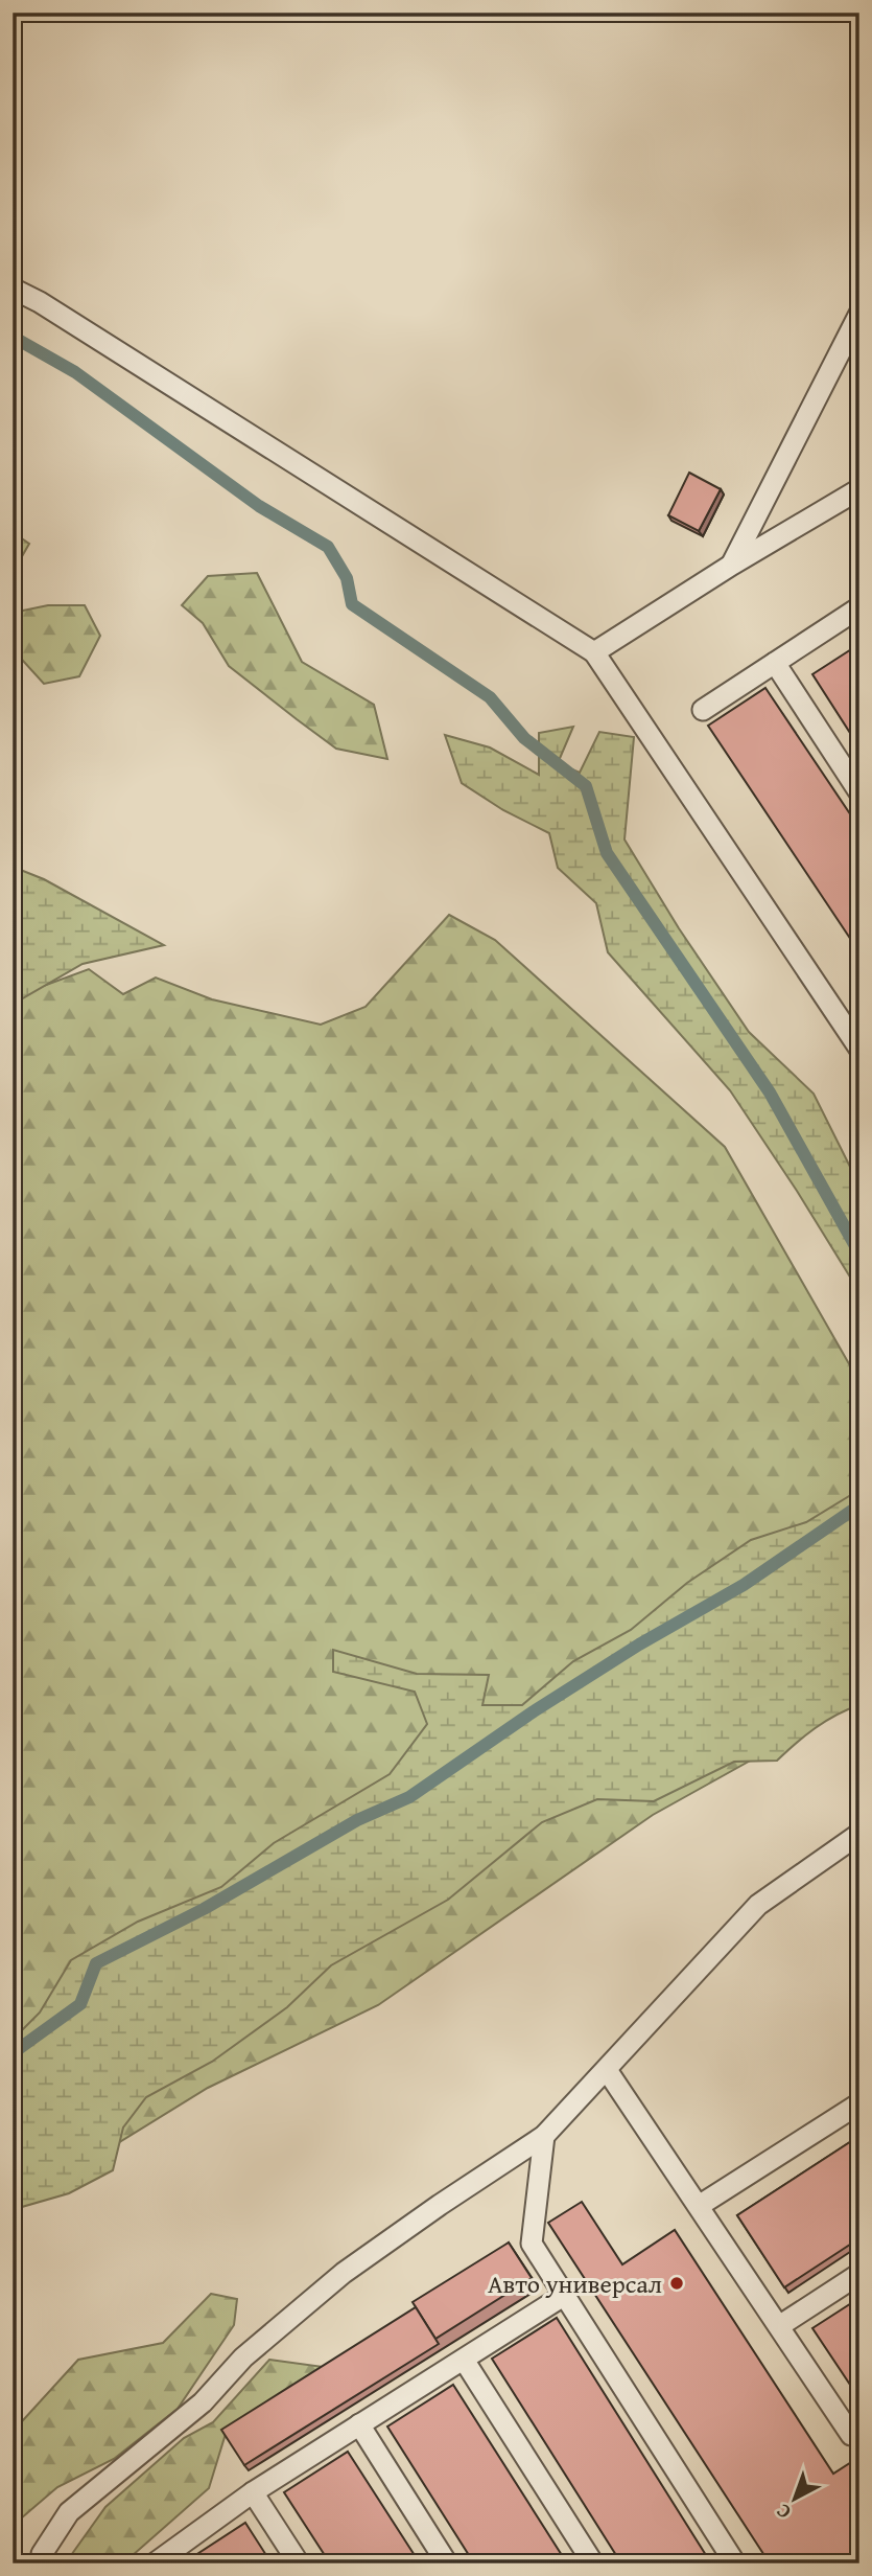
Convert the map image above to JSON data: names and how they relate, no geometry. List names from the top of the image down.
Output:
{
  "places": ["Авто универсал"],
  "north": "bottom left"
}
